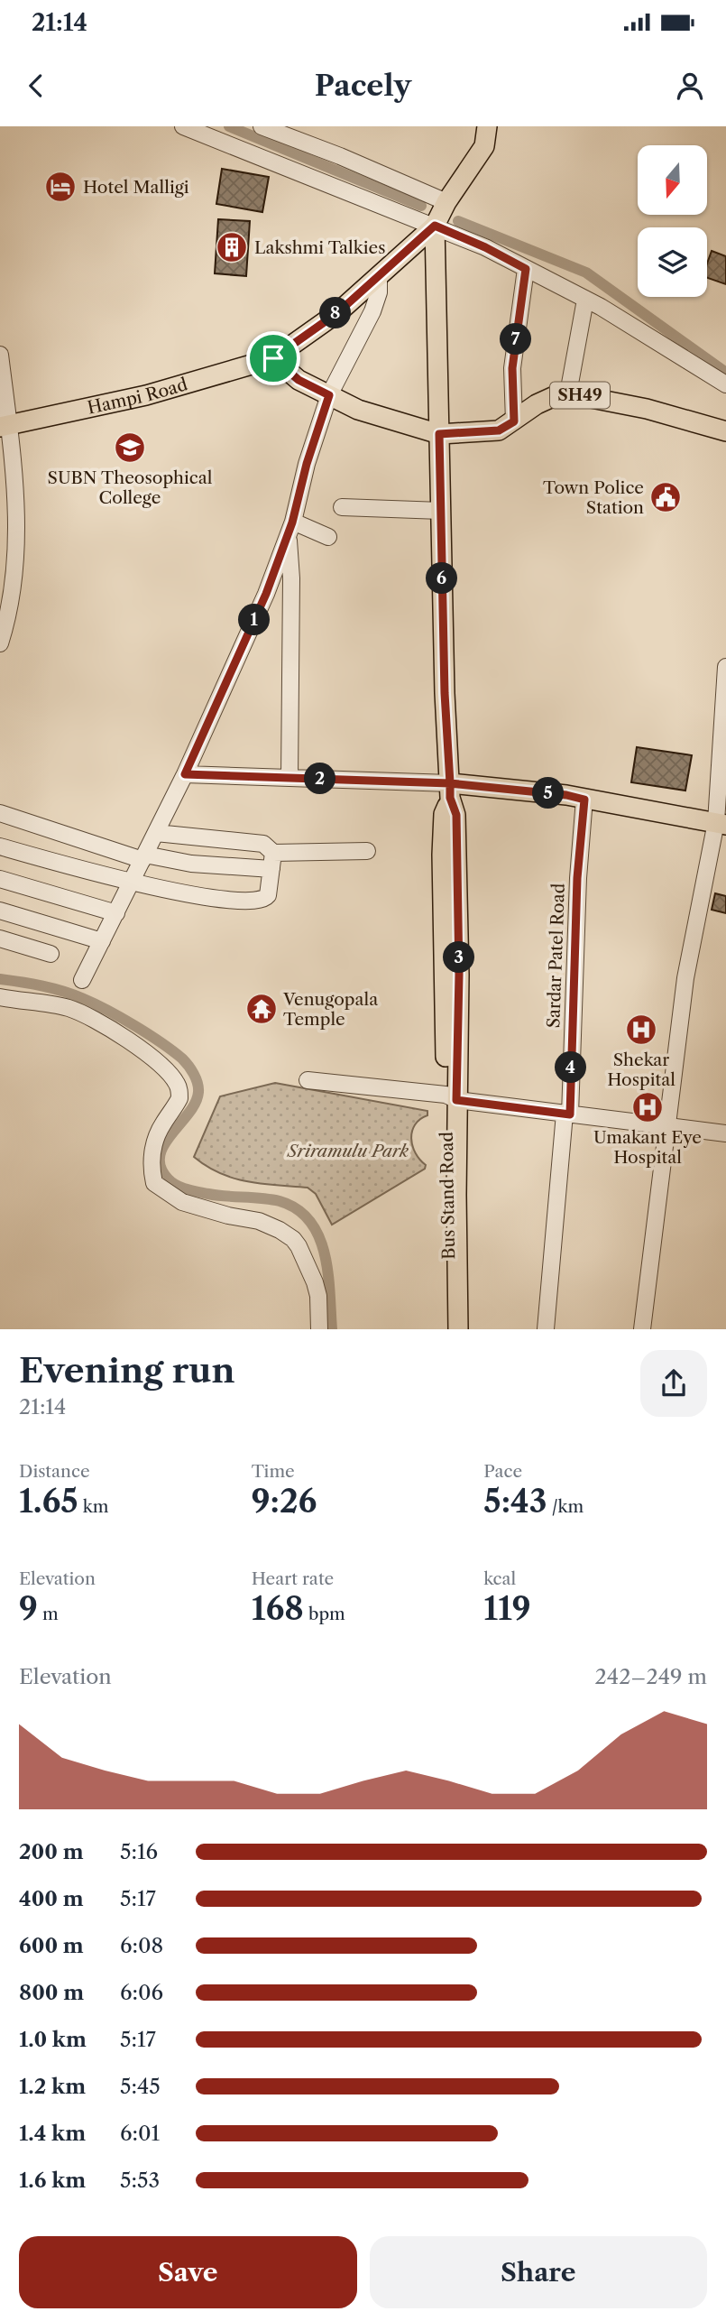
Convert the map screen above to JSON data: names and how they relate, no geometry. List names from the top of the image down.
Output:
{
  "streets": {
    "main road": ["Hampi Road", "SH49", "Bus Stand Road"],
    "street": ["Sardar Patel Road"]
  },
  "crossings": [
    ["Hampi Road", "Bus Stand Road"],
    ["SH49", "Bus Stand Road"]
  ],
  "parks": ["Sriramulu Park"],
  "places": {
    "hotel": ["Hotel Malligi"],
    "building": ["Lakshmi Talkies"],
    "school or university": ["SUBN Theosophical College"],
    "public building": ["Town Police Station"],
    "temple": ["Venugopala Temple"],
    "hospital": ["Shekar Hospital", "Umakant Eye Hospital"]
  },
  "north": "bottom",
  "page": {
    "status": "21:14",
    "header": "Pacely",
    "pins": [
      "8",
      "7",
      "6",
      "1",
      "2",
      "5",
      "3",
      "4"
    ],
    "heading": ["Evening run", "21:14"],
    "stats": [
      ["Distance", "1.65 km"],
      ["Time", "9:26"],
      ["Pace", "5:43 /km"],
      ["Elevation", "9 m"],
      ["Heart rate", "168 bpm"],
      ["kcal", "119"]
    ],
    "chart": ["Elevation", "242–249 m"],
    "list": [
      {
        "name": "200 m",
        "note": "5:16"
      },
      {
        "name": "400 m",
        "note": "5:17"
      },
      {
        "name": "600 m",
        "note": "6:08"
      },
      {
        "name": "800 m",
        "note": "6:06"
      },
      {
        "name": "1.0 km",
        "note": "5:17"
      },
      {
        "name": "1.2 km",
        "note": "5:45"
      },
      {
        "name": "1.4 km",
        "note": "6:01"
      },
      {
        "name": "1.6 km",
        "note": "5:53"
      }
    ],
    "buttons": ["Save", "Share"]
  }
}
